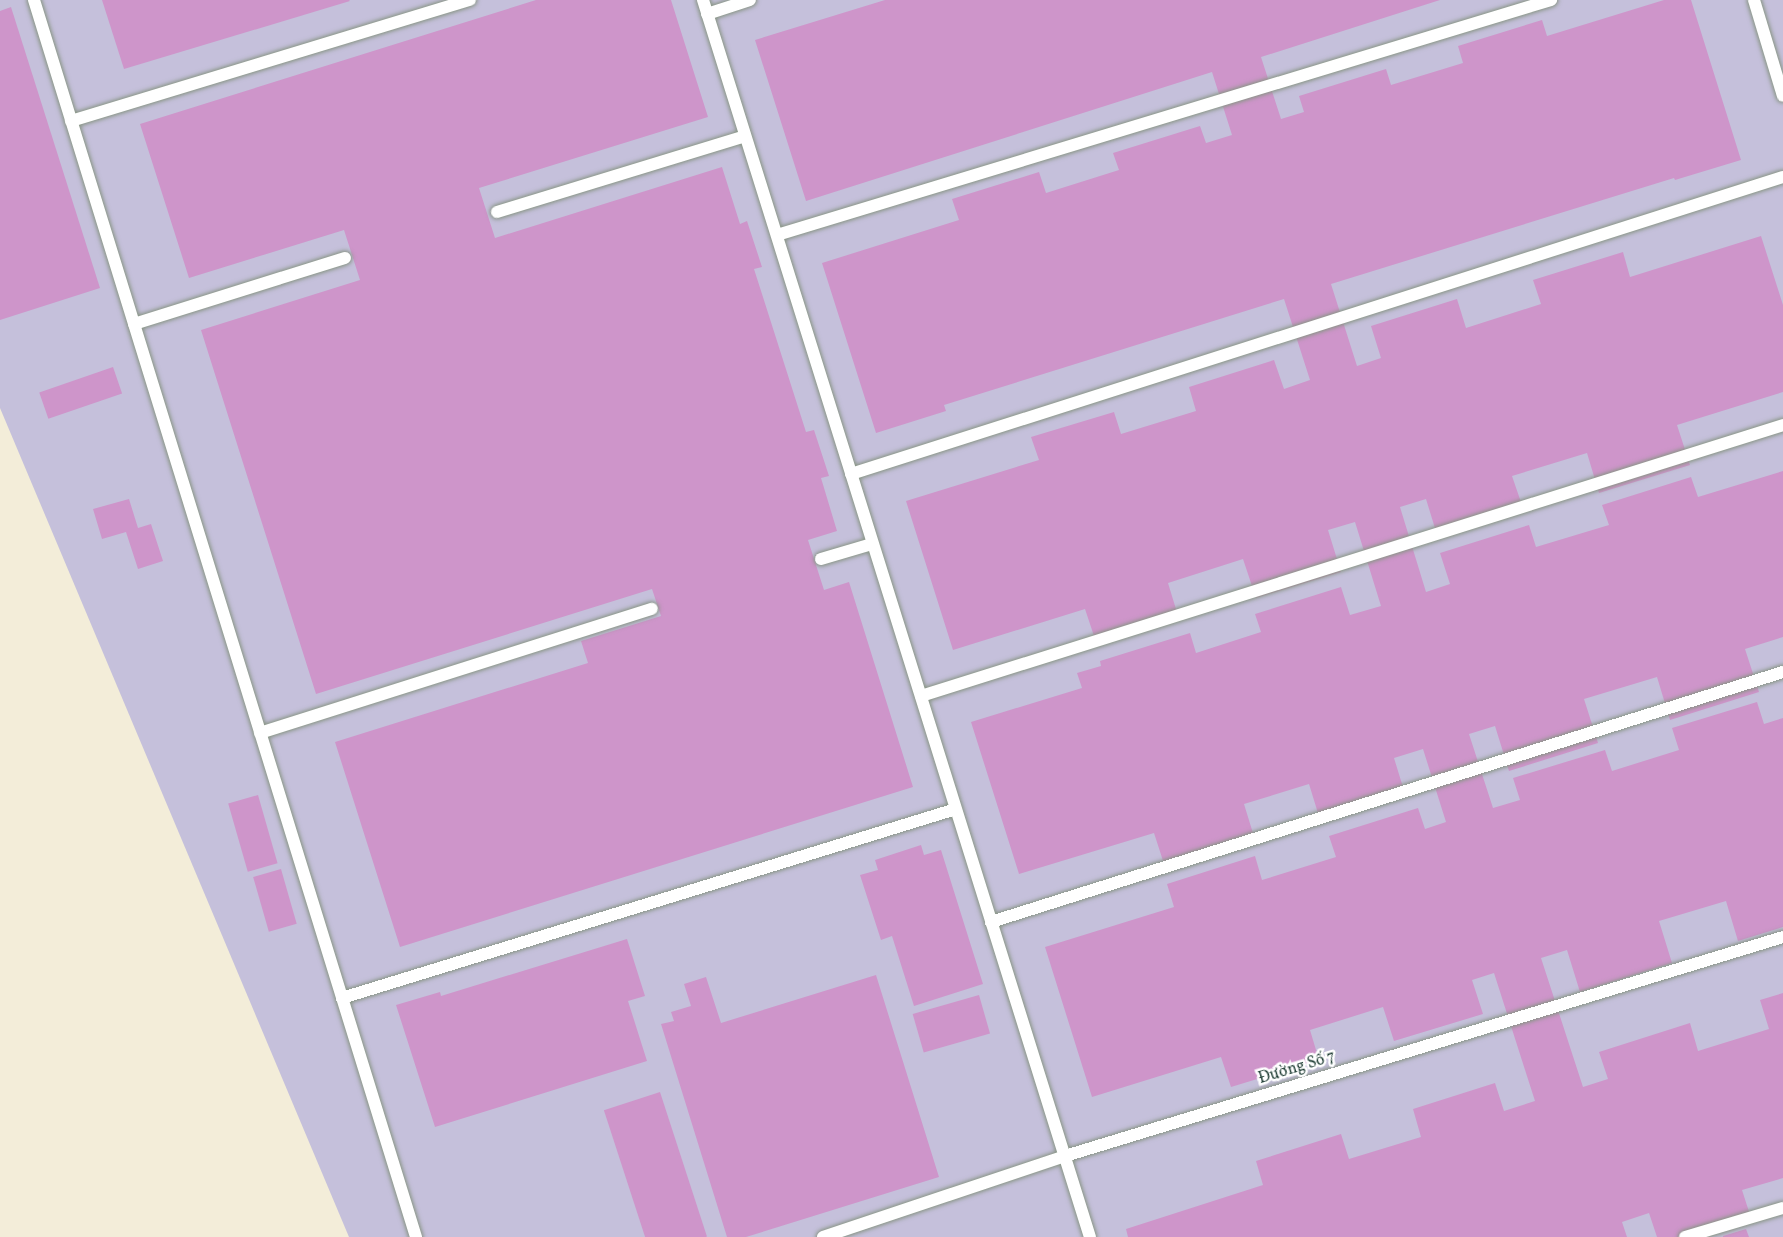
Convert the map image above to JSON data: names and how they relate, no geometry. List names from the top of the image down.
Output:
{
  "streets": {
    "lane": ["Đường Số 7"]
  }
}
